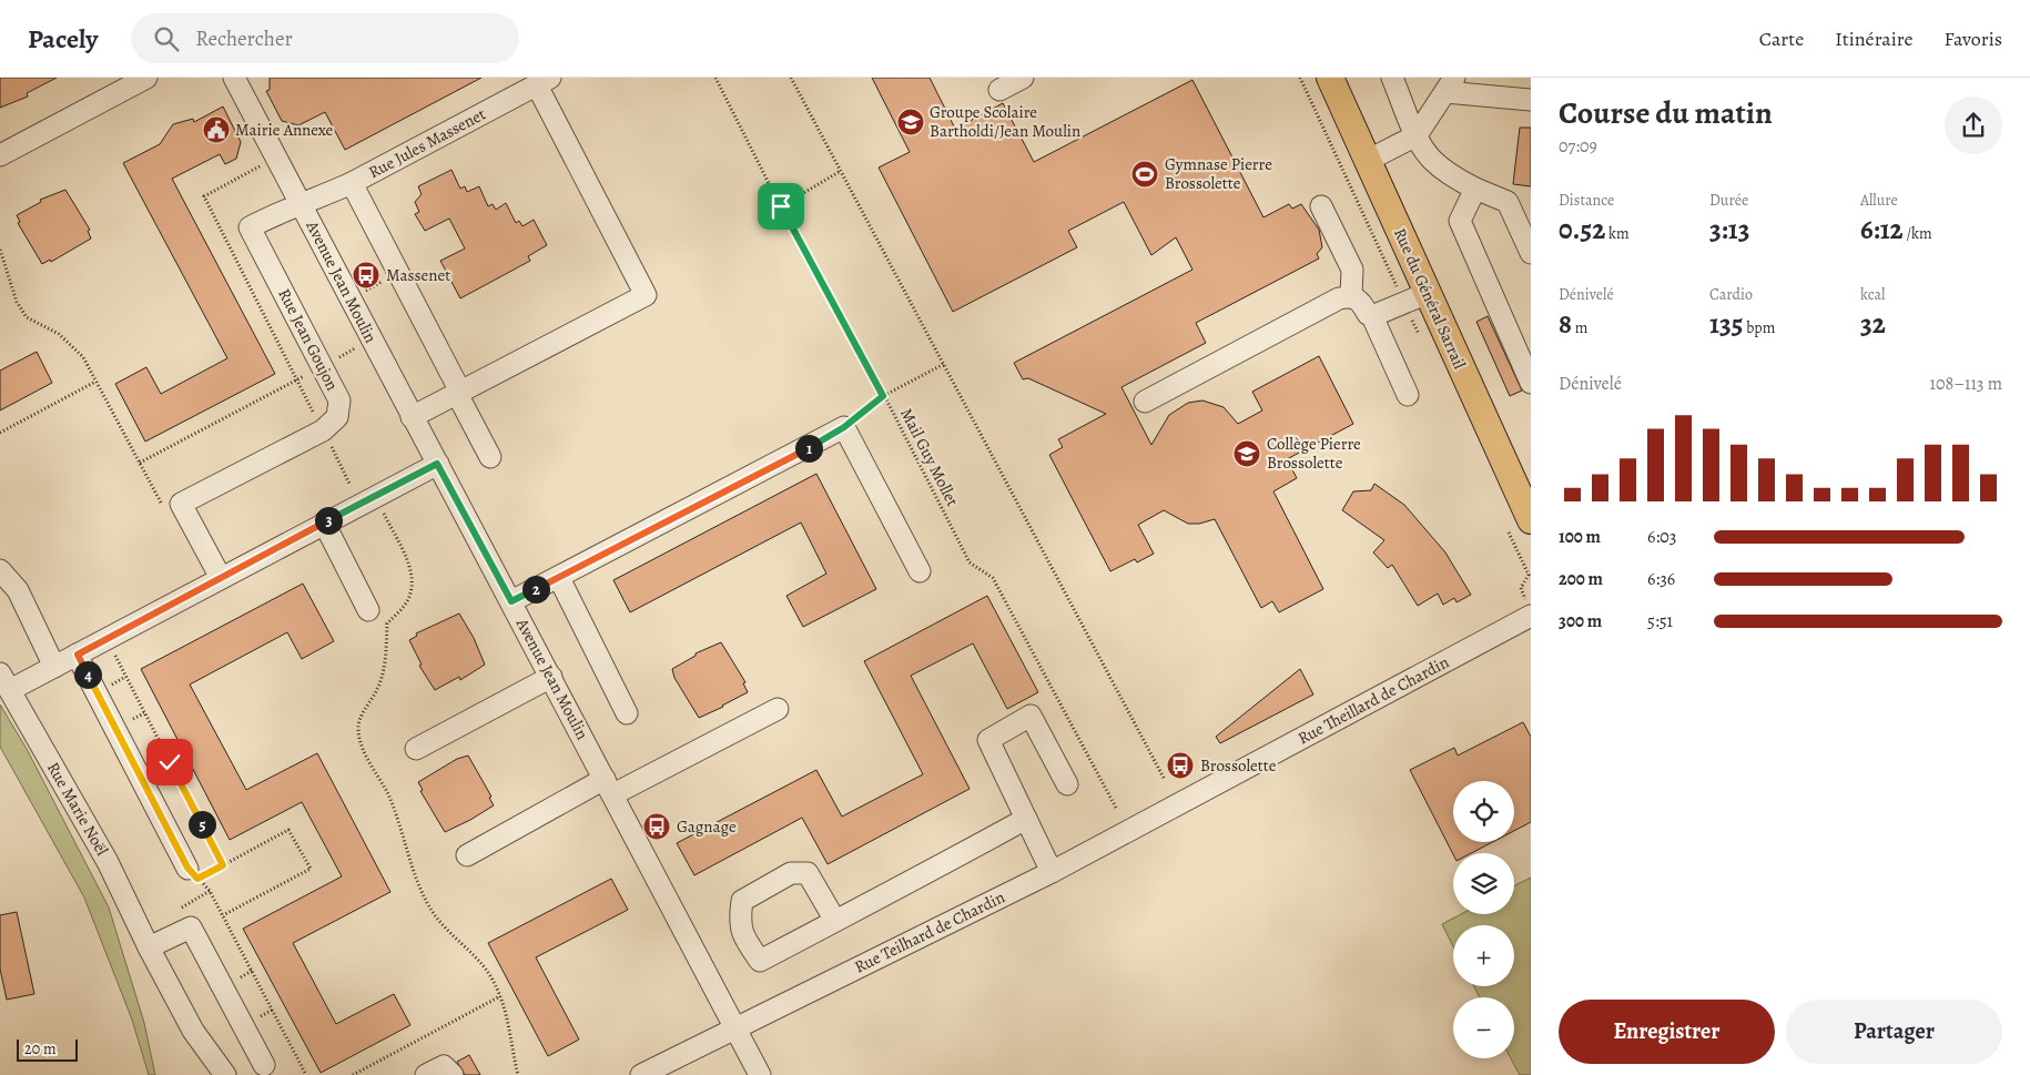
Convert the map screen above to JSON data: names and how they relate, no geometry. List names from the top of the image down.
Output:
{
  "streets": {
    "main road": ["Rue du Général Sarrail"],
    "street": [
      "Rue Jules Massenet",
      "Avenue Jean Moulin",
      "Rue Jean Goujon",
      "Rue Theillard de Chardin",
      "Rue Marie Noël",
      "Rue Teilhard de Chardin"
    ],
    "path": ["Mail Guy Mollet"]
  },
  "crossings": [
    ["Rue Jules Massenet", "Avenue Jean Moulin"],
    ["Rue Jules Massenet", "Rue Jean Goujon"],
    ["Avenue Jean Moulin", "Rue Jean Goujon"],
    ["Avenue Jean Moulin", "Rue Teilhard de Chardin"],
    ["Rue Theillard de Chardin", "Rue Teilhard de Chardin"]
  ],
  "places": {
    "school or university": ["Groupe Scolaire Bartholdi/Jean Moulin", "Collège Pierre Brossolette"],
    "public building": ["Mairie Annexe"],
    "sports": ["Gymnase Pierre Brossolette"],
    "bus stop": ["Massenet", "Brossolette", "Gagnage"]
  },
  "scale_bar": "20 m",
  "page": {
    "header": "Pacely",
    "search": "Rechercher",
    "nav": ["Carte", "Itinéraire", "Favoris"],
    "heading": ["Course du matin", "07:09"],
    "stats": [
      ["Distance", "0.52 km"],
      ["Durée", "3:13"],
      ["Allure", "6:12 /km"],
      ["Dénivelé", "8 m"],
      ["Cardio", "135 bpm"],
      ["kcal", "32"]
    ],
    "chart": ["Dénivelé", "108–113 m"],
    "pins": [
      "1",
      "3",
      "2",
      "4",
      "5"
    ],
    "list": [
      {
        "name": "100 m",
        "note": "6:03"
      },
      {
        "name": "200 m",
        "note": "6:36"
      },
      {
        "name": "300 m",
        "note": "5:51"
      }
    ],
    "map_buttons": ["+", "−"],
    "buttons": ["Enregistrer", "Partager"],
    "scale": "20 m"
  }
}
